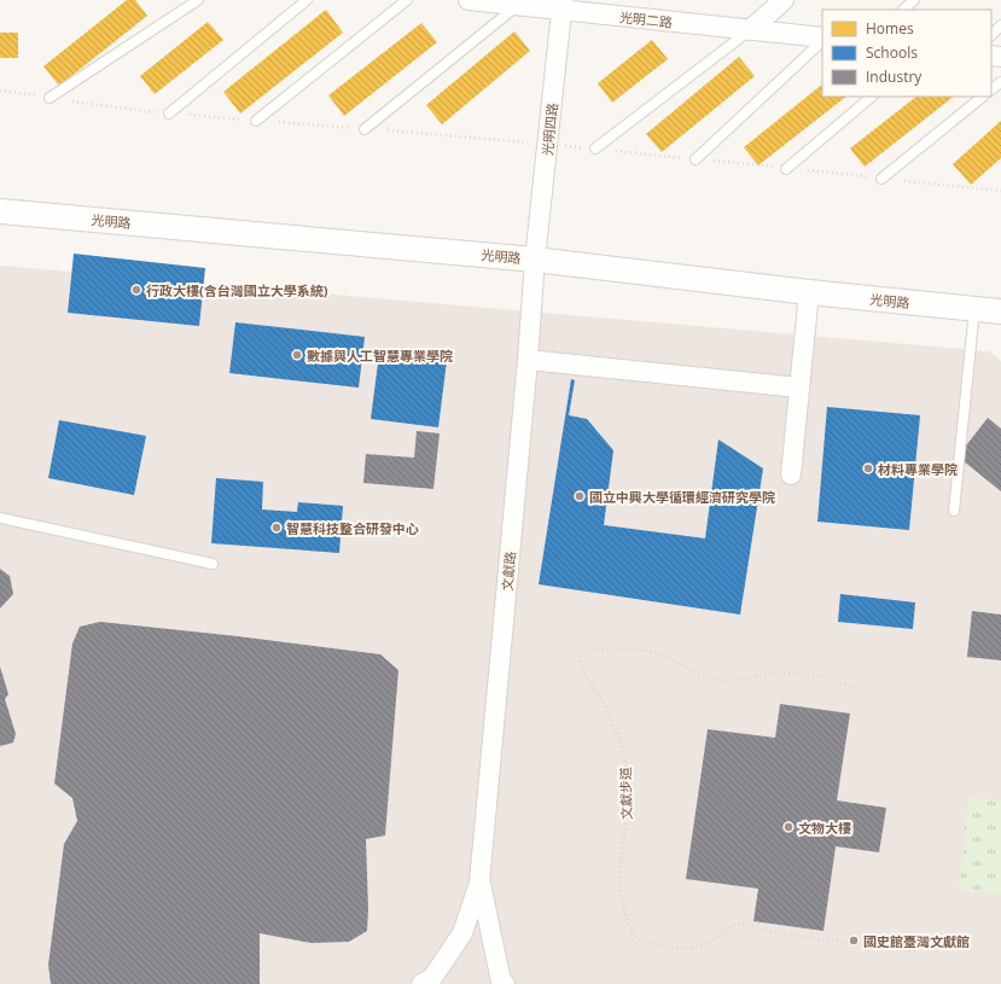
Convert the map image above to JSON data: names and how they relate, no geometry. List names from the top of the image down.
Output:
{
  "streets": {
    "street": [
      "光明二路",
      "光明四路",
      "光明路",
      "文獻路"
    ],
    "path": ["文獻步道"]
  },
  "crossings": [
    ["光明二路", "光明四路"],
    ["光明四路", "光明路"],
    ["光明四路", "文獻路"],
    ["光明路", "文獻路"]
  ],
  "places": [
    "行政大樓(含台灣國立大學系統)",
    "數據與人工智慧專業學院",
    "材料專業學院",
    "國立中興大學循環經濟研究學院",
    "智慧科技整合研發中心",
    "文物大樓",
    "國史館臺灣文獻館"
  ],
  "legend": ["Homes", "Schools", "Industry"]
}
